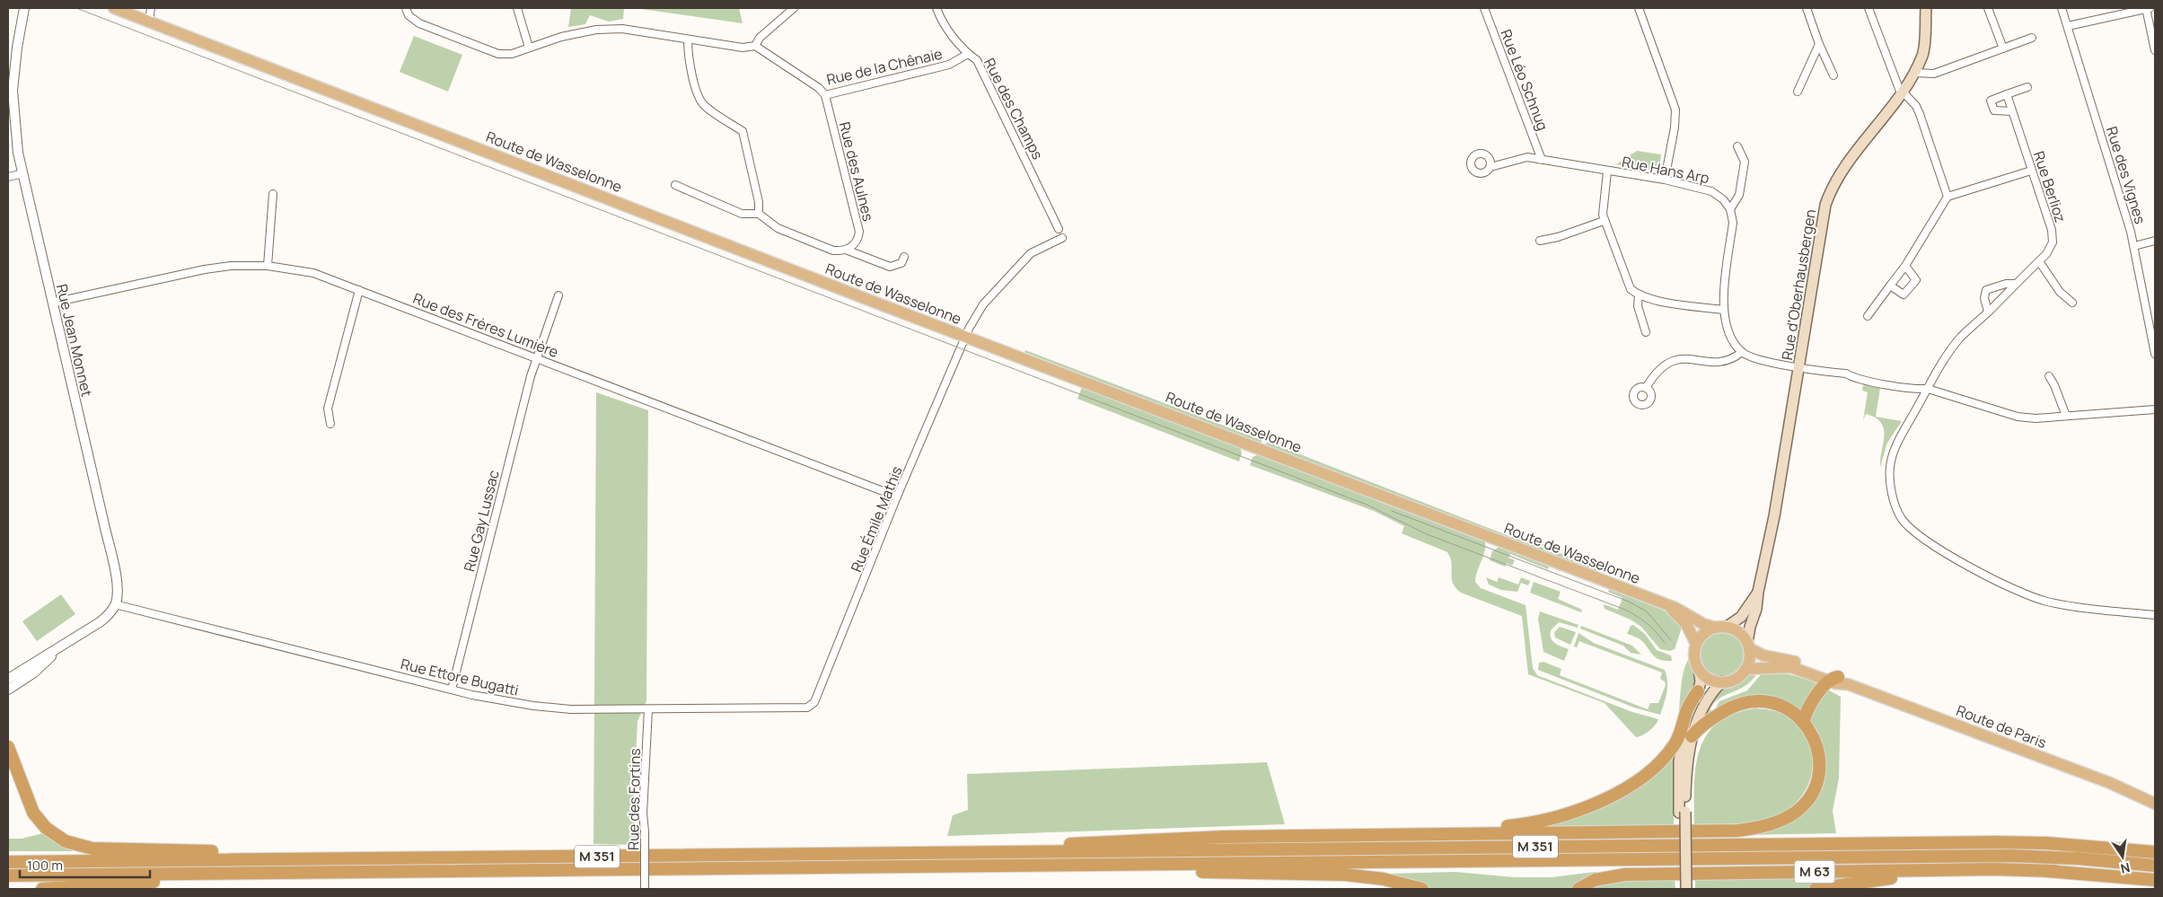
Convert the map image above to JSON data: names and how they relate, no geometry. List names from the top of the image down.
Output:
{
  "streets": {
    "highway": ["M 351", "M 63"],
    "main road": ["Route de Wasselonne", "Rue d'Oberhausbergen", "Route de Paris"],
    "street": [
      "Rue de la Chênaie",
      "Rue Léo Schnug",
      "Rue des Champs",
      "Rue Hans Arp",
      "Rue des Aulnes",
      "Rue des Vignes",
      "Rue Berlioz",
      "Rue des Frères Lumière",
      "Rue Jean Monnet",
      "Rue Émile Mathis",
      "Rue Gay Lussac",
      "Rue Ettore Bugatti",
      "Rue des Fortins"
    ]
  },
  "crossings": [
    ["Rue de la Chênaie", "Rue des Champs"],
    ["Rue de la Chênaie", "Rue des Aulnes"],
    ["Rue Léo Schnug", "Rue Hans Arp"],
    ["Route de Wasselonne", "Rue d'Oberhausbergen"],
    ["Route de Wasselonne", "Rue Émile Mathis"],
    ["Route de Wasselonne", "Route de Paris"],
    ["Rue d'Oberhausbergen", "Route de Paris"],
    ["Rue des Frères Lumière", "Rue Jean Monnet"],
    ["Rue des Frères Lumière", "Rue Émile Mathis"],
    ["Rue des Frères Lumière", "Rue Gay Lussac"],
    ["Rue Jean Monnet", "Rue Ettore Bugatti"],
    ["Rue Émile Mathis", "Rue Ettore Bugatti"],
    ["Rue Gay Lussac", "Rue Ettore Bugatti"],
    ["Rue Ettore Bugatti", "Rue des Fortins"]
  ],
  "scale_bar": "100 m",
  "north": "bottom"
}
